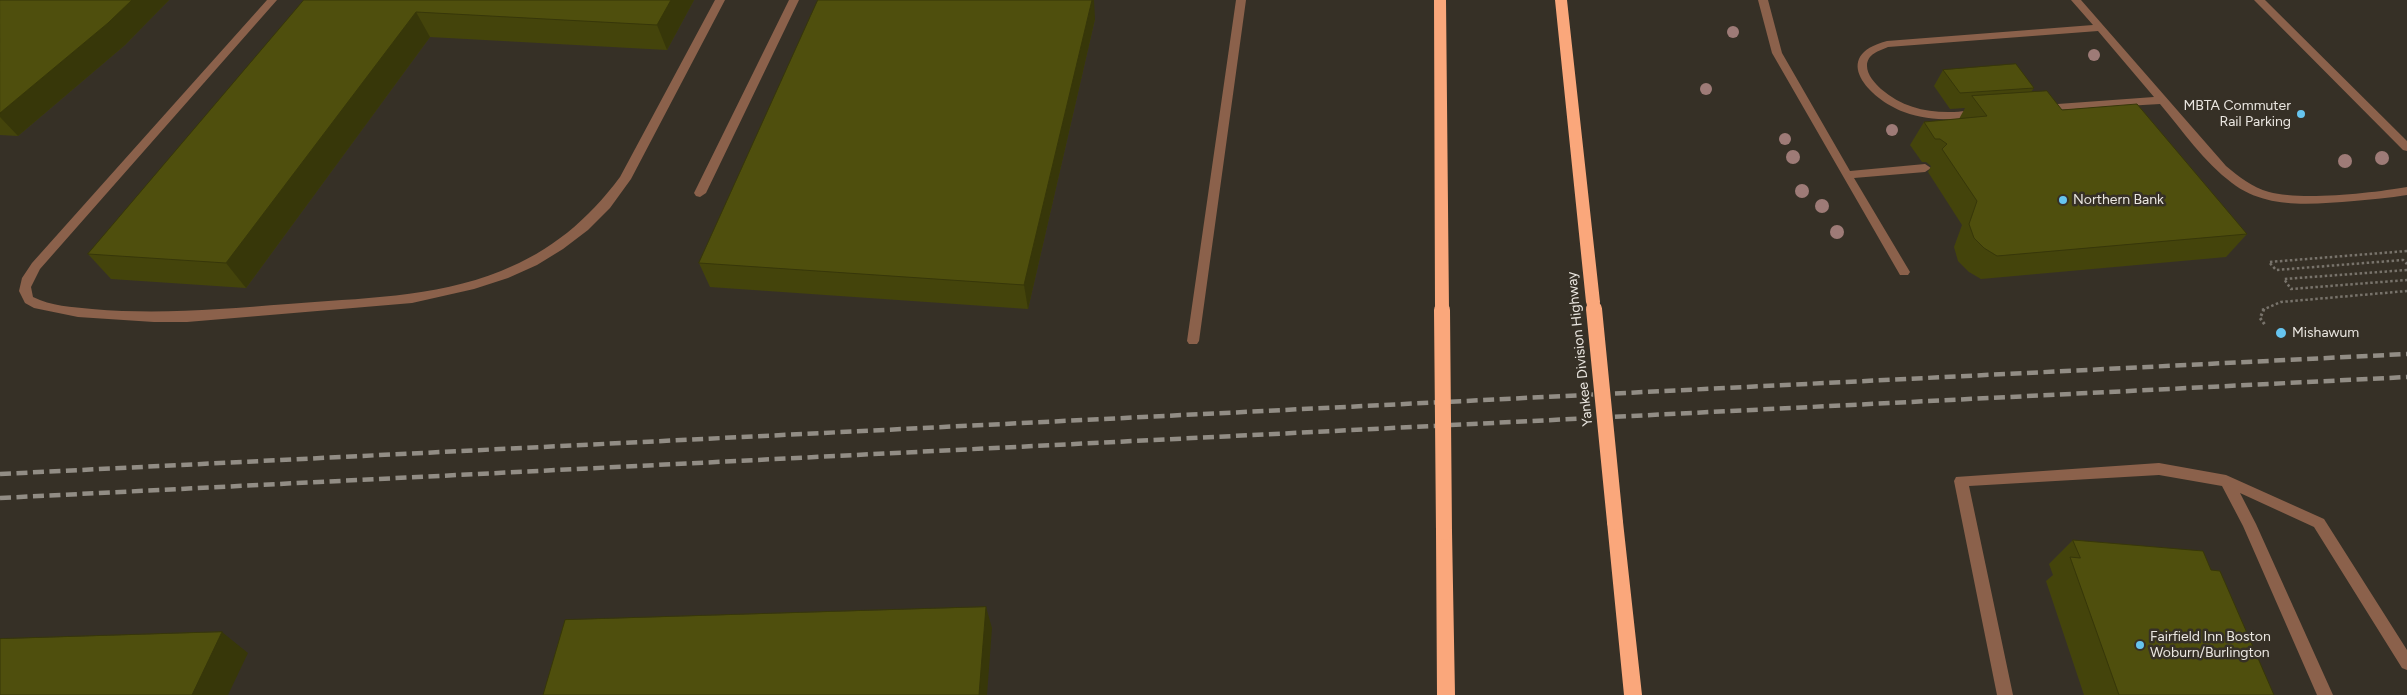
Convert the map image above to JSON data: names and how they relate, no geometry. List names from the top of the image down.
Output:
{
  "streets": {
    "highway": ["Yankee Division Highway"]
  },
  "places": [
    "MBTA Commuter Rail Parking",
    "Northern Bank",
    "Mishawum",
    "Fairfield Inn Boston Woburn/Burlington"
  ]
}
